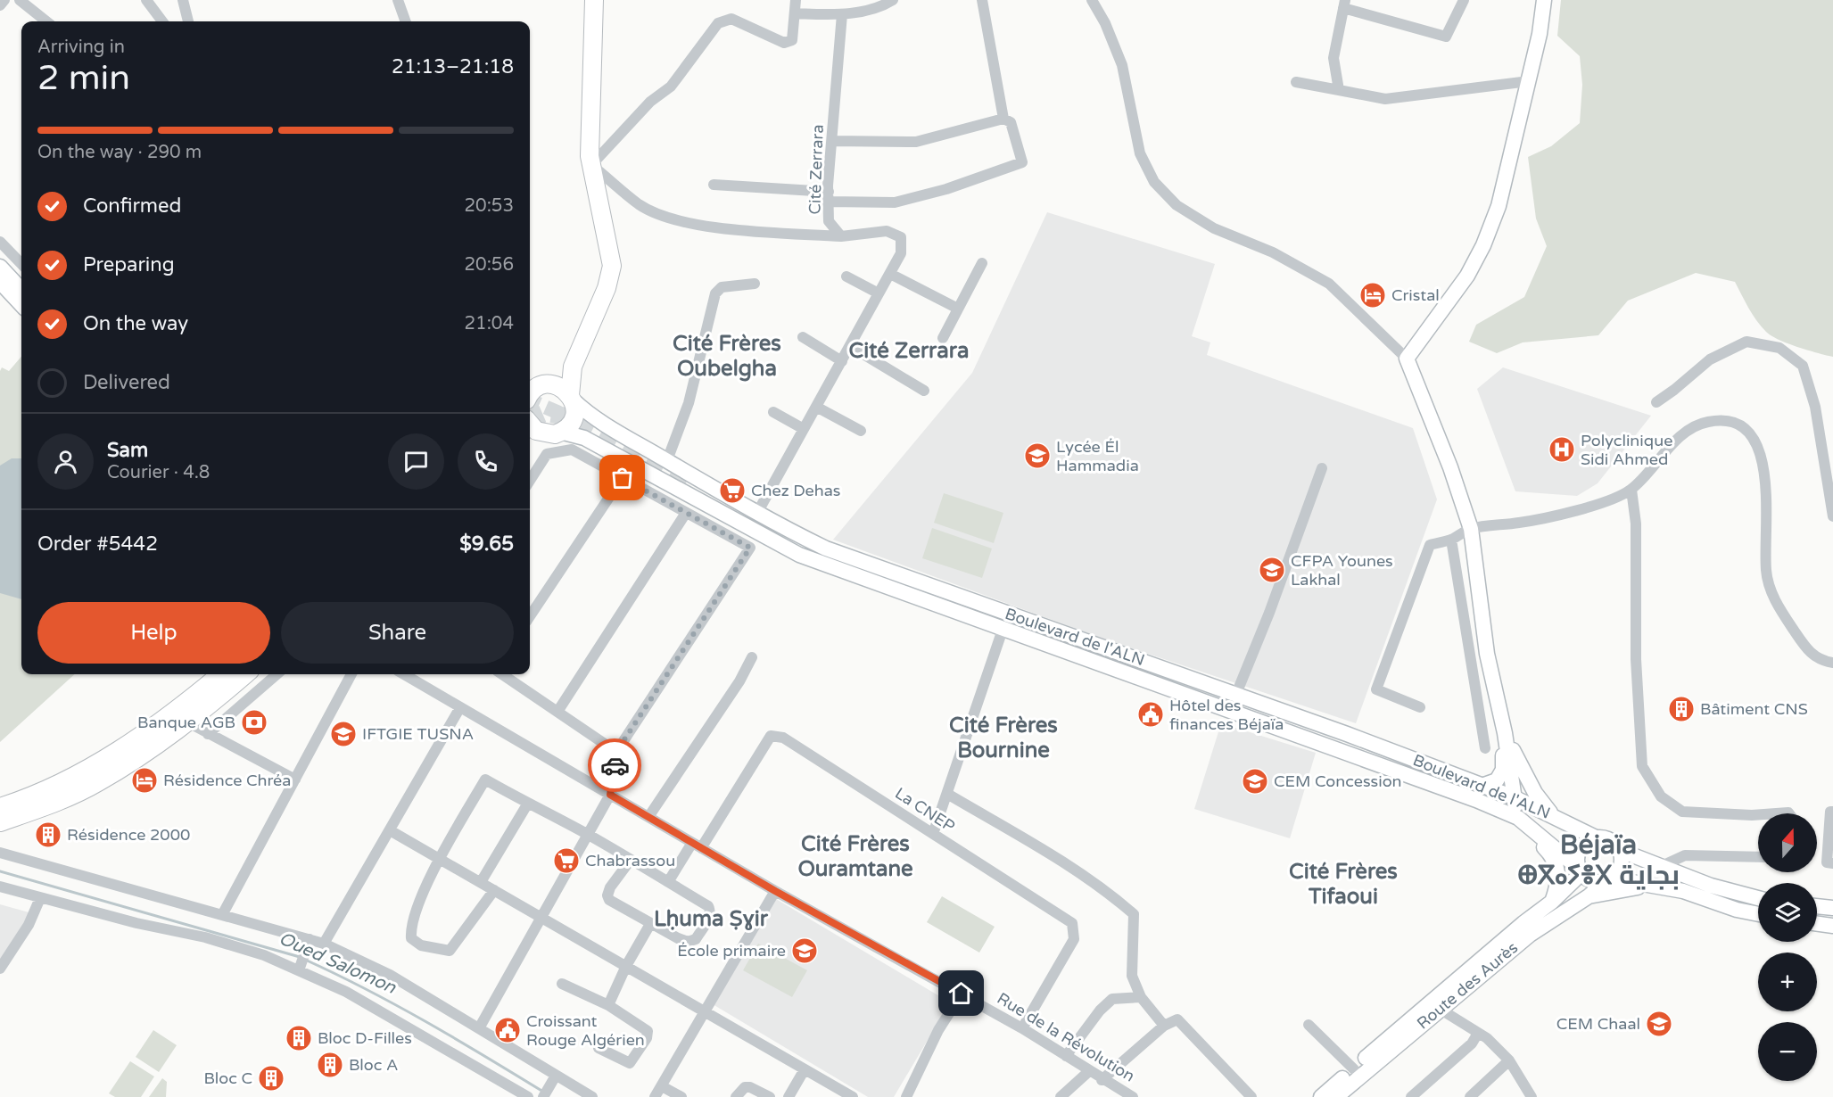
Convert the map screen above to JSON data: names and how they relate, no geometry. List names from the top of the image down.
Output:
{
  "streets": {
    "main road": ["Boulevard de l'ALN", "Route des Aurès"],
    "street": ["Cité Zerrara", "La CNEP", "Rue de la Révolution"]
  },
  "crossings": [
    ["Boulevard de l'ALN", "Route des Aurès"],
    ["La CNEP", "Rue de la Révolution"]
  ],
  "districts": [
    "Cité Frères Oubelgha",
    "Cité Zerrara",
    "Cité Frères Bournine",
    "Cité Frères Ouramtane",
    "Béjaïa ⴲⴳⴰⵢⴻⵝ بجاية",
    "Cité Frères Tifaoui",
    "Lḥuma Ṣɣir"
  ],
  "water": ["Oued Salomon"],
  "places": {
    "hotel": ["Cristal", "Résidence Chréa"],
    "hospital": ["Polyclinique Sidi Ahmed"],
    "school or university": [
      "Lycée Él Hammadia",
      "CFPA Younes Lakhal",
      "IFTGIE TUSNA",
      "CEM Concession",
      "École primaire",
      "CEM Chaal"
    ],
    "supermarket": ["Chez Dehas", "Chabrassou"],
    "building": [
      "Bâtiment CNS",
      "Résidence 2000",
      "Bloc D-Filles",
      "Bloc A",
      "Bloc C"
    ],
    "public building": ["Hôtel des finances Béjaïa", "Croissant Rouge Algérien"],
    "bank": ["Banque AGB"]
  },
  "north": "top",
  "page": {
    "heading": ["2 min", "Arriving in", "21:13–21:18"],
    "panel": [
      "Sam",
      "Courier · 4.8",
      "Order #5442",
      "$9.65"
    ],
    "bar": "On the way · 290 m",
    "list": [
      ["Confirmed", "20:53"],
      ["Preparing", "20:56"],
      ["On the way", "21:04"],
      "Delivered"
    ],
    "buttons": ["Help", "Share"],
    "map_buttons": ["+", "−"]
  }
}
